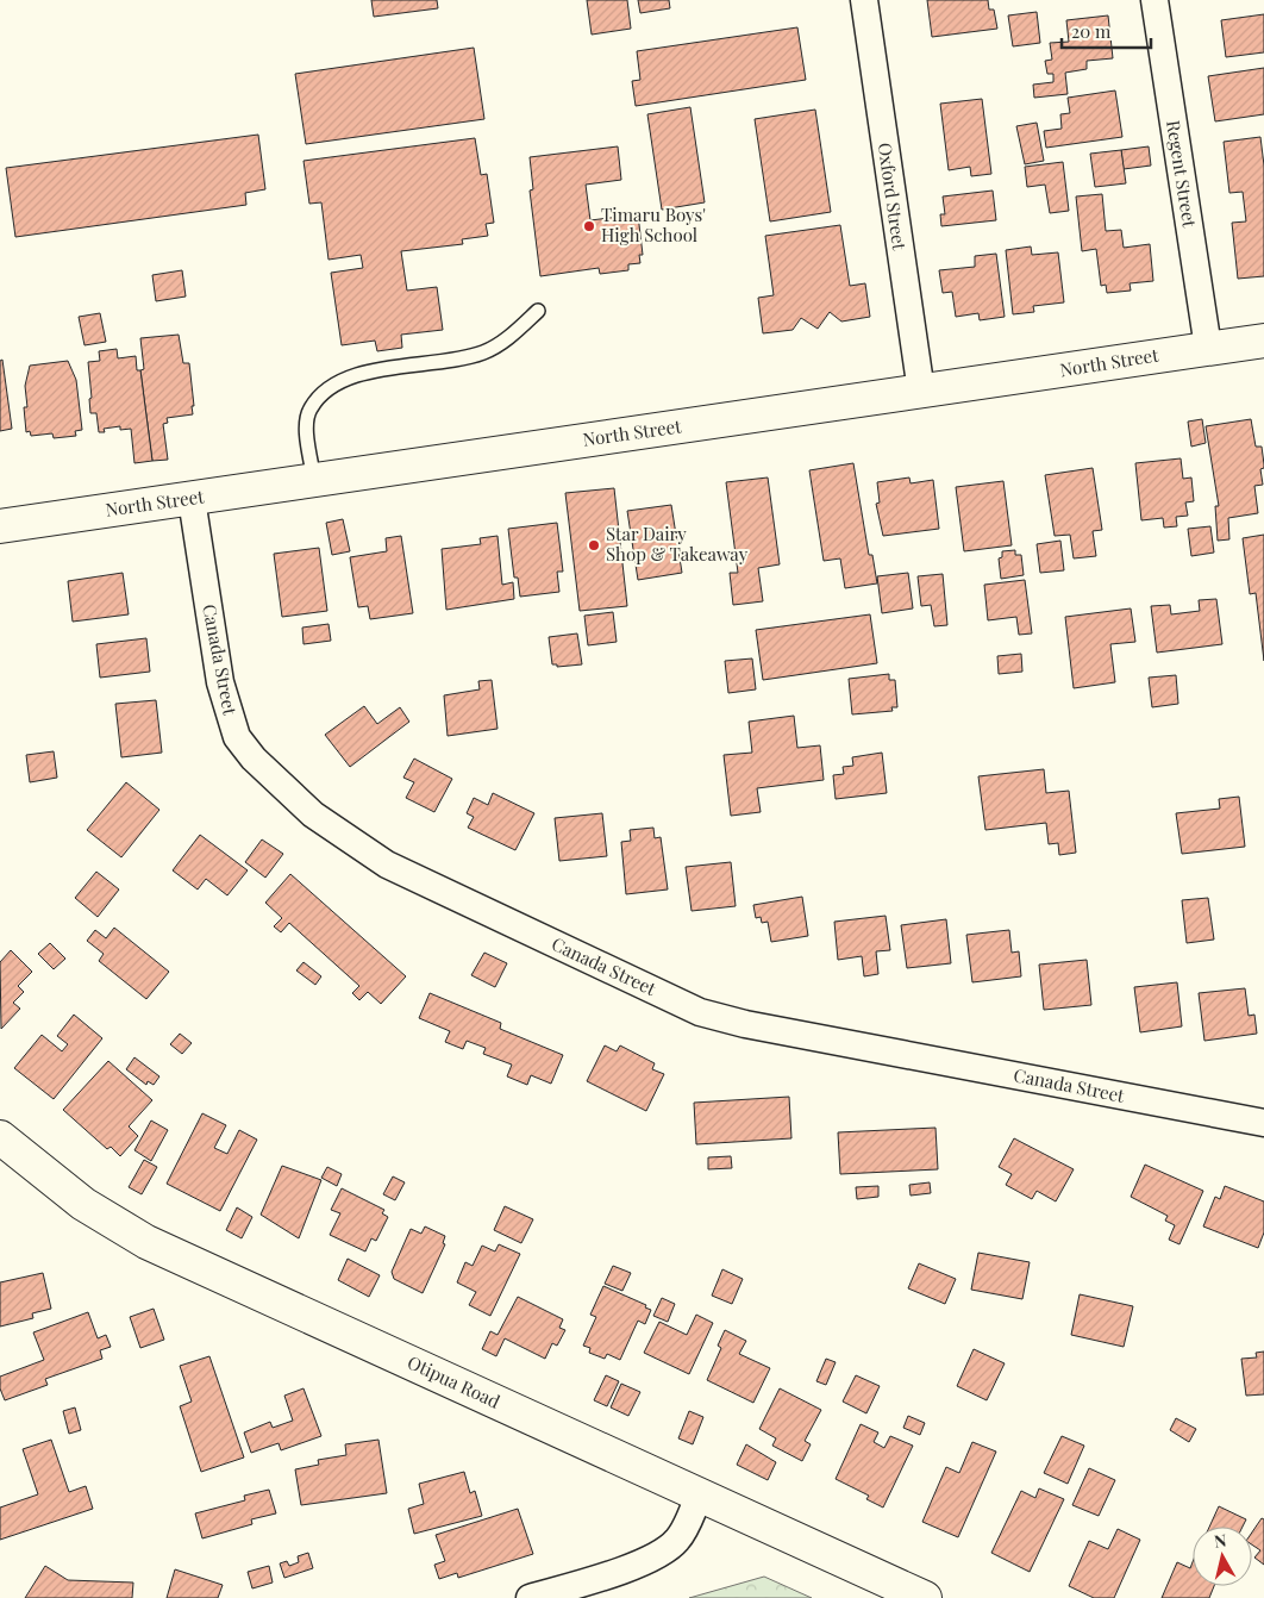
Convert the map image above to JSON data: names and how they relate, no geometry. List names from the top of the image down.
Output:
{
  "streets": {
    "street": [
      "Regent Street",
      "Oxford Street",
      "North Street",
      "Canada Street",
      "Otipua Road"
    ]
  },
  "crossings": [
    ["Regent Street", "North Street"],
    ["Oxford Street", "North Street"],
    ["North Street", "Canada Street"]
  ],
  "places": ["Timaru Boys' High School", "Star Dairy Shop & Takeaway"],
  "scale_bar": "20 m",
  "north": "top"
}
